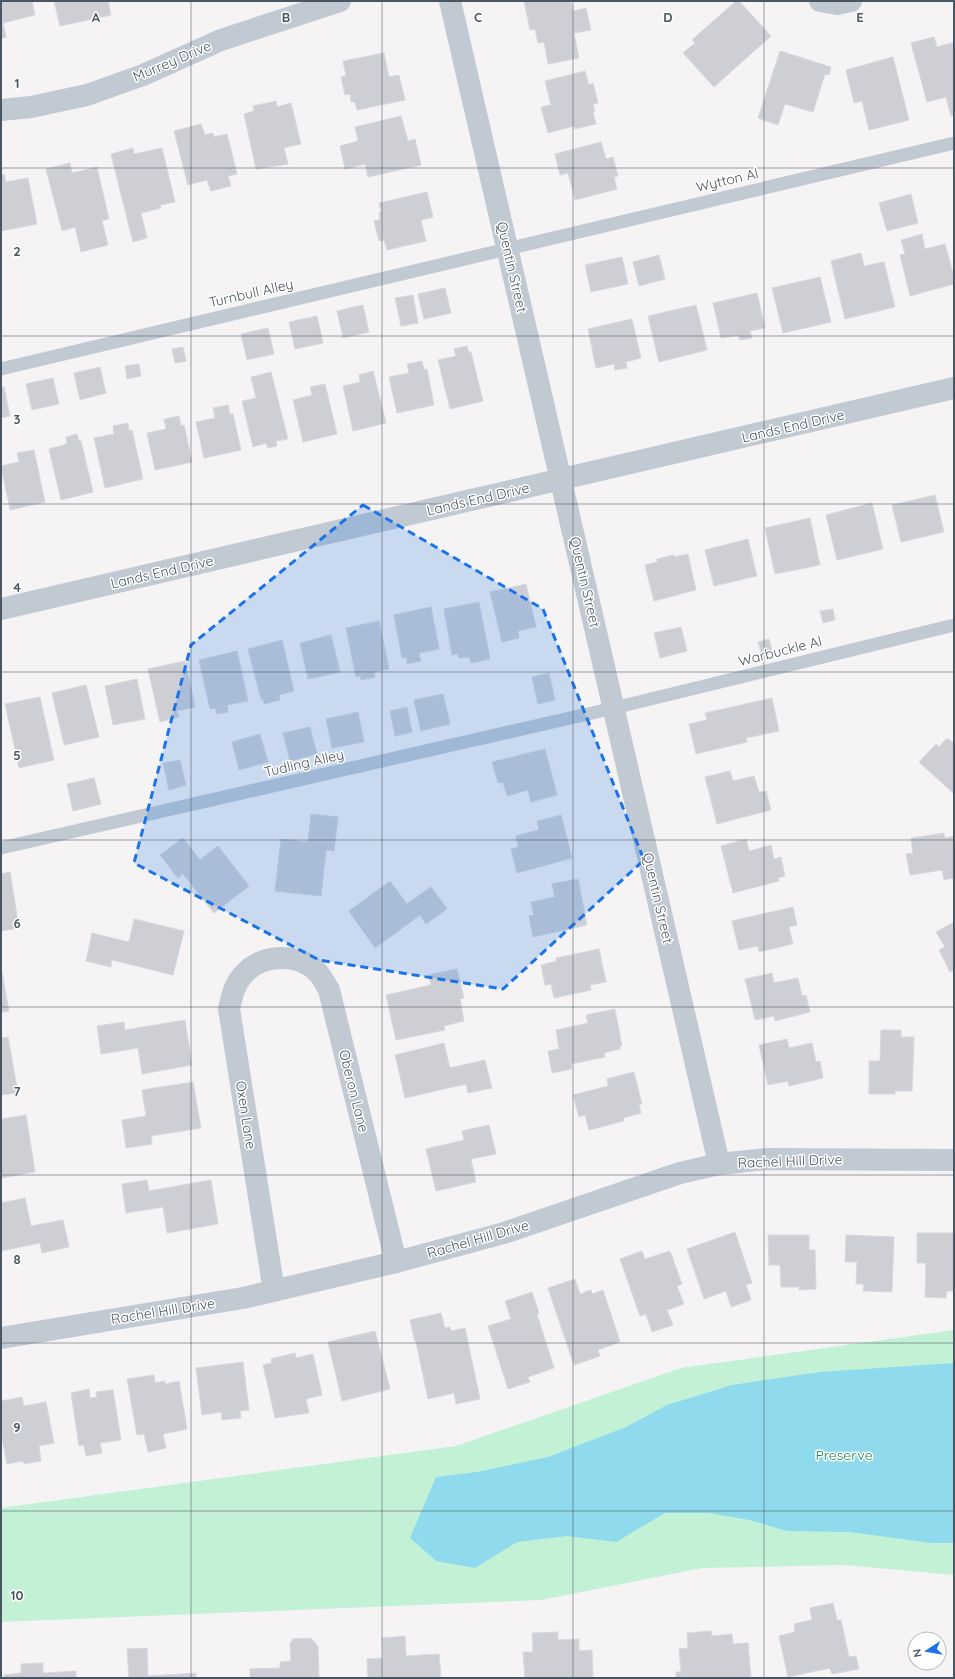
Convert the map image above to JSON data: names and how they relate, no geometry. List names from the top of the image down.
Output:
{
  "streets": {
    "street": [
      "Murrey Drive",
      "Quentin Street",
      "Lands End Drive",
      "Oberon Lane",
      "Oxen Lane",
      "Rachel Hill Drive"
    ],
    "lane": [
      "Wytton Al",
      "Turnbull Alley",
      "Warbuckle Al",
      "Tudling Alley"
    ]
  },
  "crossings": [
    ["Wytton Al", "Quentin Street"],
    ["Wytton Al", "Turnbull Alley"],
    ["Quentin Street", "Turnbull Alley"],
    ["Quentin Street", "Lands End Drive"],
    ["Quentin Street", "Warbuckle Al"],
    ["Quentin Street", "Tudling Alley"],
    ["Quentin Street", "Rachel Hill Drive"],
    ["Warbuckle Al", "Tudling Alley"],
    ["Oberon Lane", "Oxen Lane"],
    ["Oberon Lane", "Rachel Hill Drive"],
    ["Oxen Lane", "Rachel Hill Drive"]
  ],
  "parks": ["Preserve"],
  "north": "left",
  "grid": {
    "columns": [
      "A",
      "B",
      "C",
      "D",
      "E"
    ],
    "rows": [
      "1",
      "2",
      "3",
      "4",
      "5",
      "6",
      "7",
      "8",
      "9",
      "10"
    ]
  }
}
